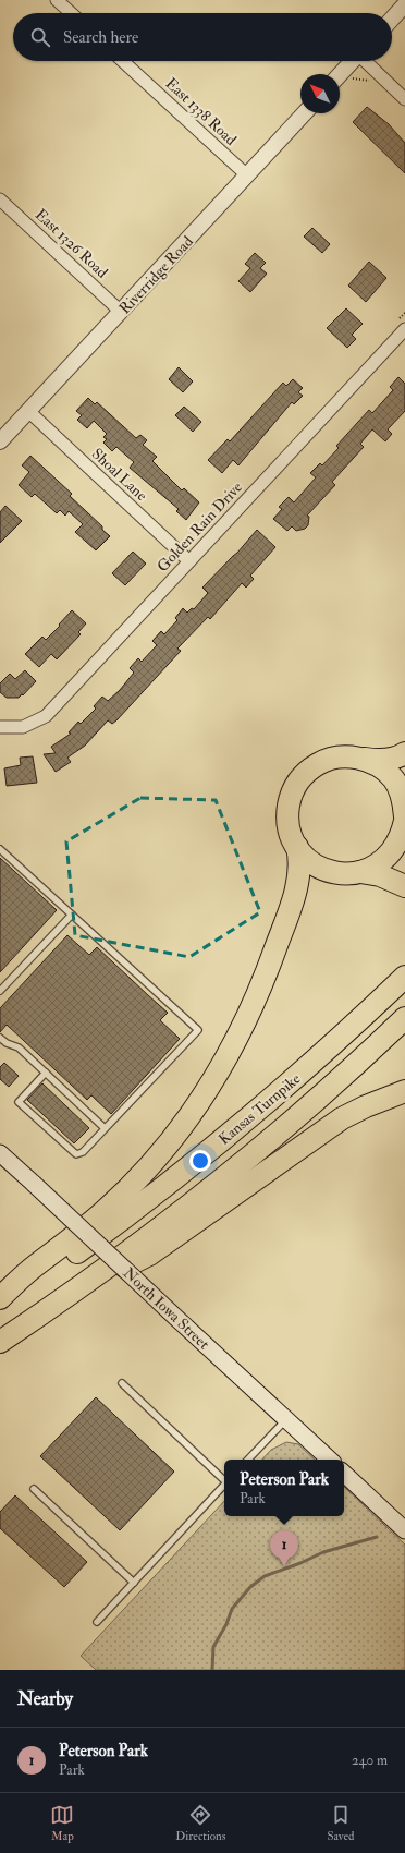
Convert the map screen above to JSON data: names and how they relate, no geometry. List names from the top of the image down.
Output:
{
  "streets": {
    "highway": ["Kansas Turnpike"],
    "main road": ["North Iowa Street"],
    "street": [
      "East 1338 Road",
      "East 1326 Road",
      "Riverridge Road",
      "Shoal Lane",
      "Golden Rain Drive"
    ]
  },
  "crossings": [
    ["East 1338 Road", "Riverridge Road"],
    ["East 1326 Road", "Riverridge Road"],
    ["Riverridge Road", "Shoal Lane"],
    ["Shoal Lane", "Golden Rain Drive"]
  ],
  "north": "top left",
  "page": {
    "search": "Search here",
    "popup": ["Peterson Park", "Park"],
    "pins": "1",
    "heading": "Nearby",
    "list": [
      {
        "mark": "1",
        "name": "Peterson Park",
        "note": "Park",
        "value": "240 m"
      }
    ],
    "nav": ["Map", "Directions", "Saved"]
  }
}
